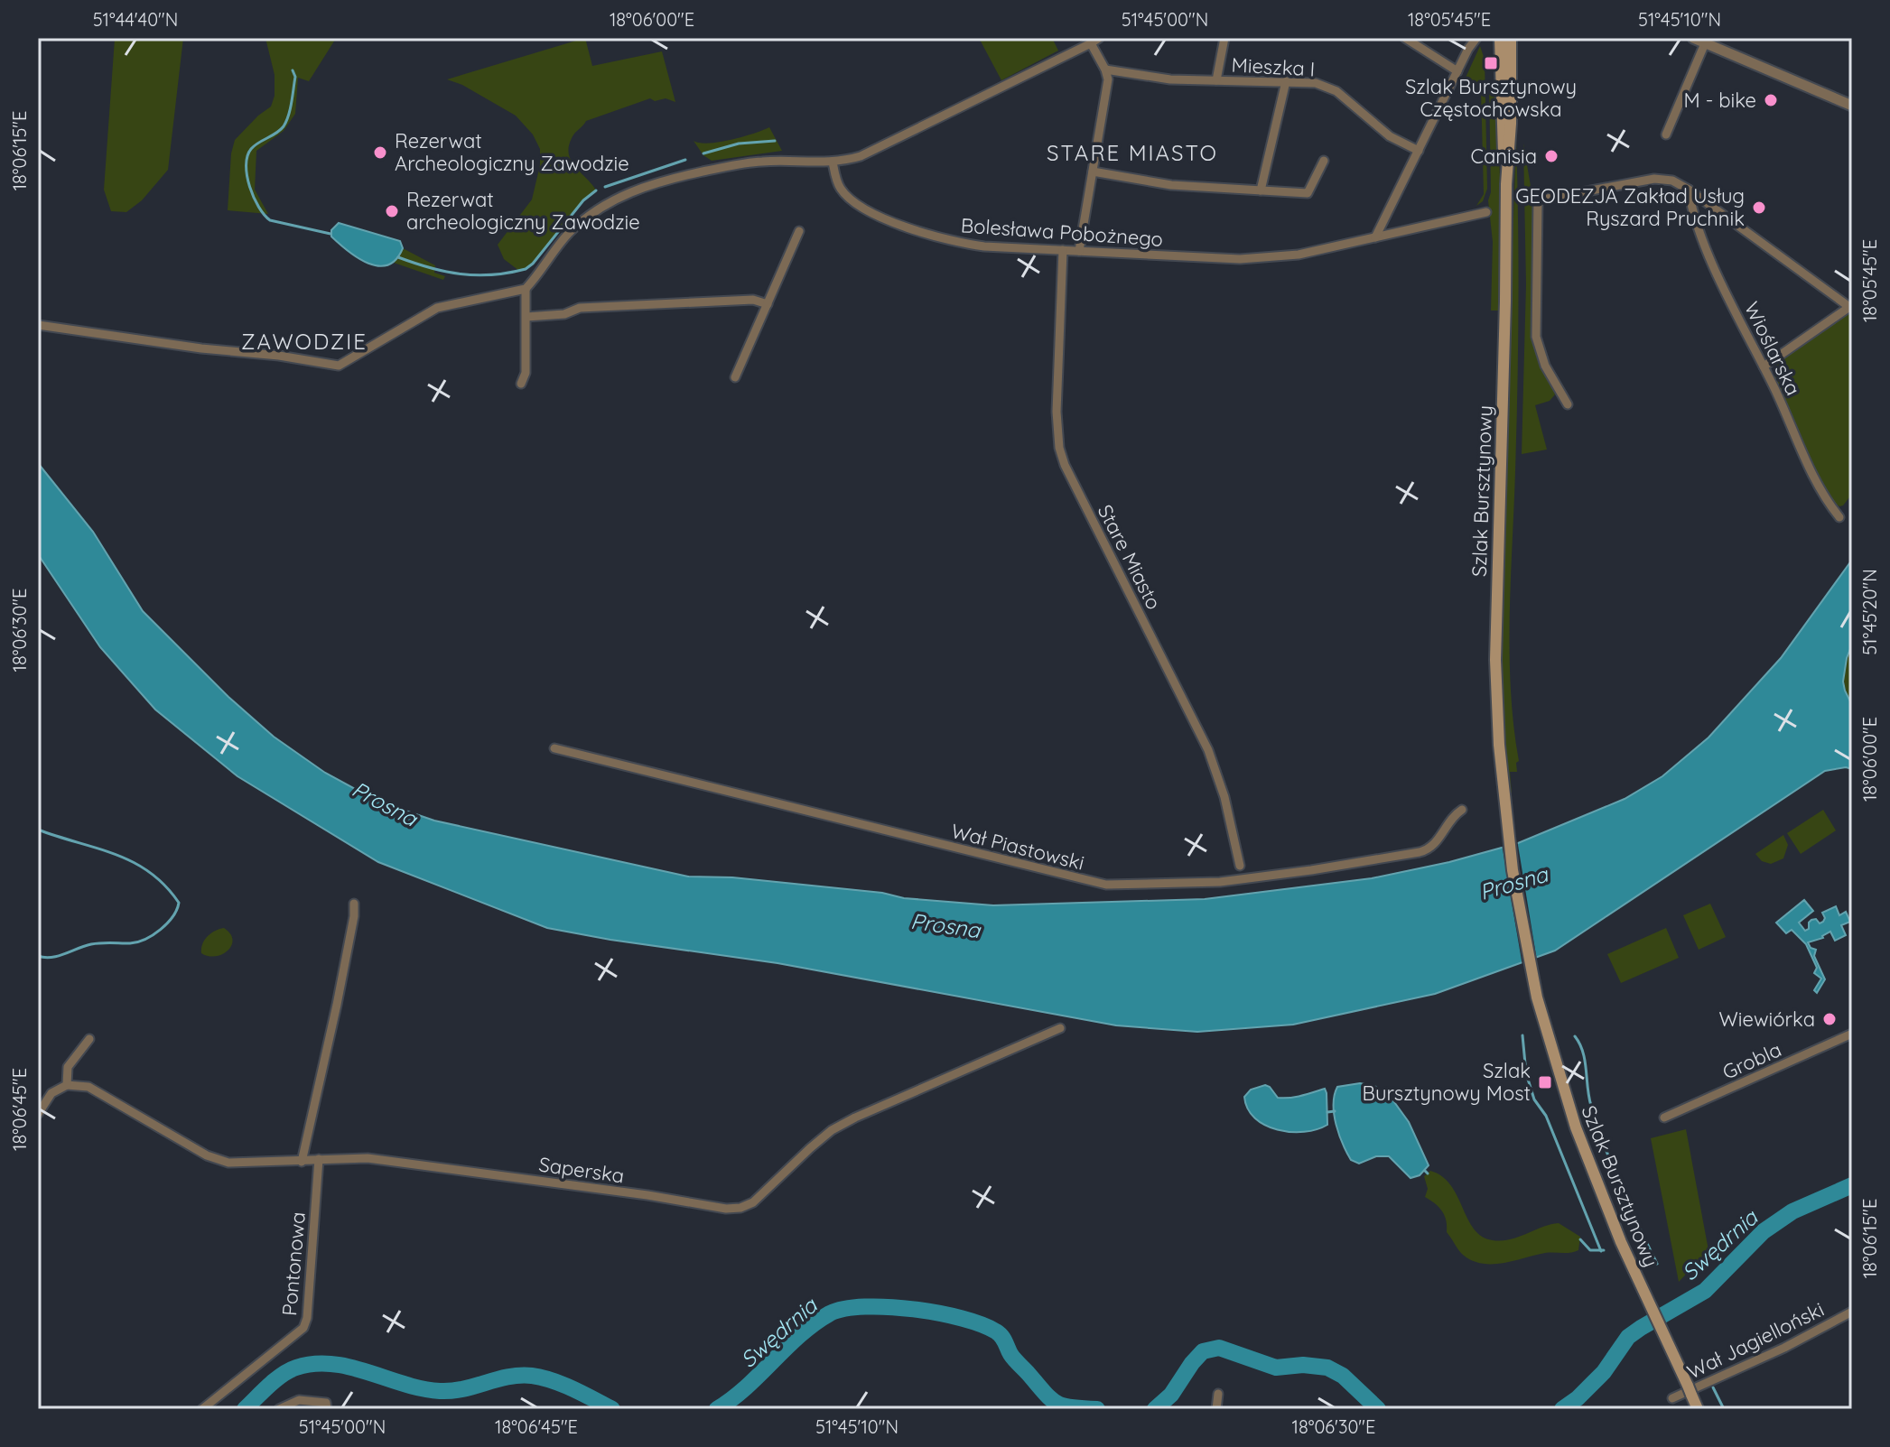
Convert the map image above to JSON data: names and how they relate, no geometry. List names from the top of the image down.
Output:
{
  "streets": {
    "main road": ["Szlak Bursztynowy"],
    "street": [
      "Mieszka I",
      "Bolesława Pobożnego",
      "Wioślarska",
      "Stare Miasto",
      "Wał Piastowski",
      "Grobla",
      "Saperska",
      "Pontonowa",
      "Wał Jagielloński"
    ]
  },
  "crossings": [
    ["Bolesława Pobożnego", "Stare Miasto"],
    ["Saperska", "Pontonowa"]
  ],
  "districts": ["STARE MIASTO", "ZAWODZIE"],
  "water": ["Prosna", "Swędrnia"],
  "places": {
    "transit": ["Szlak Bursztynowy Częstochowska", "Szlak Bursztynowy Most"],
    "other": [
      "M - bike",
      "Rezerwat Archeologiczny Zawodzie",
      "Canisia",
      "GEODEZJA Zakład Usług Ryszard Pruchnik",
      "Rezerwat archeologiczny Zawodzie",
      "Wiewiórka"
    ]
  },
  "coordinates": [
    "51°44'40\"N",
    "18°06'00\"E",
    "51°45'00\"N",
    "18°05'45\"E",
    "51°45'10\"N",
    "18°06'15\"E",
    "51°45'20\"N",
    "18°06'30\"E",
    "18°06'45\"E"
  ]
}
